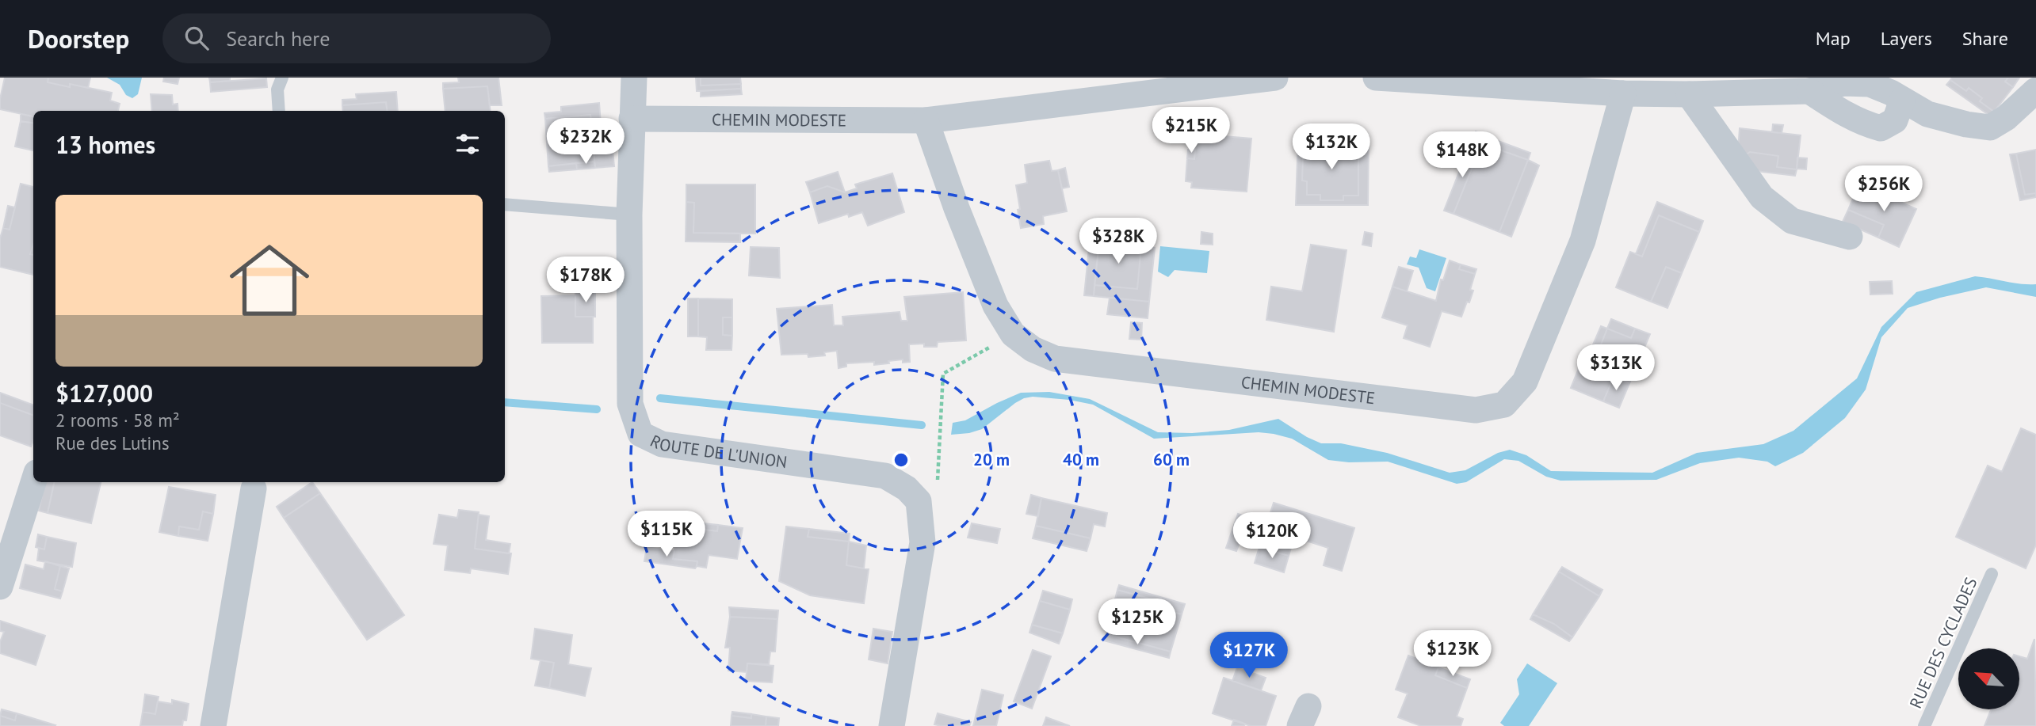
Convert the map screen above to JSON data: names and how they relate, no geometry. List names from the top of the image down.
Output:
{
  "streets": {
    "street": ["CHEMIN MODESTE", "ROUTE DE L'UNION"],
    "lane": ["RUE DES CYCLADES"]
  },
  "crossings": [
    ["CHEMIN MODESTE", "ROUTE DE L'UNION"]
  ],
  "north": "top left",
  "page": {
    "header": "Doorstep",
    "search": "Search here",
    "nav": ["Map", "Layers", "Share"],
    "price": [
      "$215K",
      "$232K",
      "$132K",
      "$148K",
      "$256K",
      "$328K",
      "$178K",
      "$313K",
      "$115K",
      "$120K",
      "$125K",
      "$123K",
      "$127K"
    ],
    "heading": "13 homes",
    "list": [
      {
        "name": "$127,000",
        "note": "2 rooms · 58 m² · Rue des Lutins"
      }
    ]
  },
  "rings": ["20 m", "40 m", "60 m"]
}
